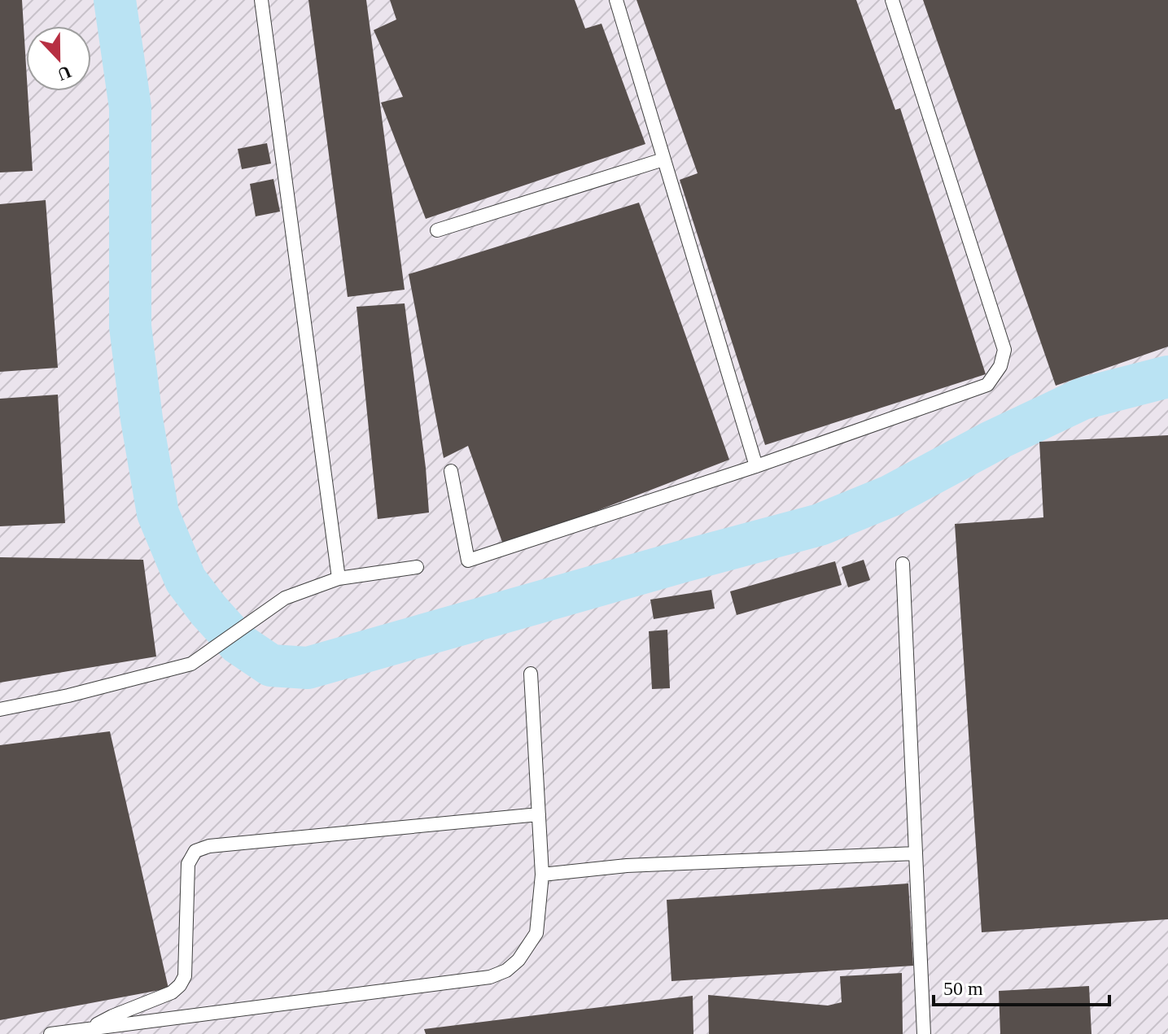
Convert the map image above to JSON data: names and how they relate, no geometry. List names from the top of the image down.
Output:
{
  "scale_bar": "50 m",
  "north": "bottom"
}
